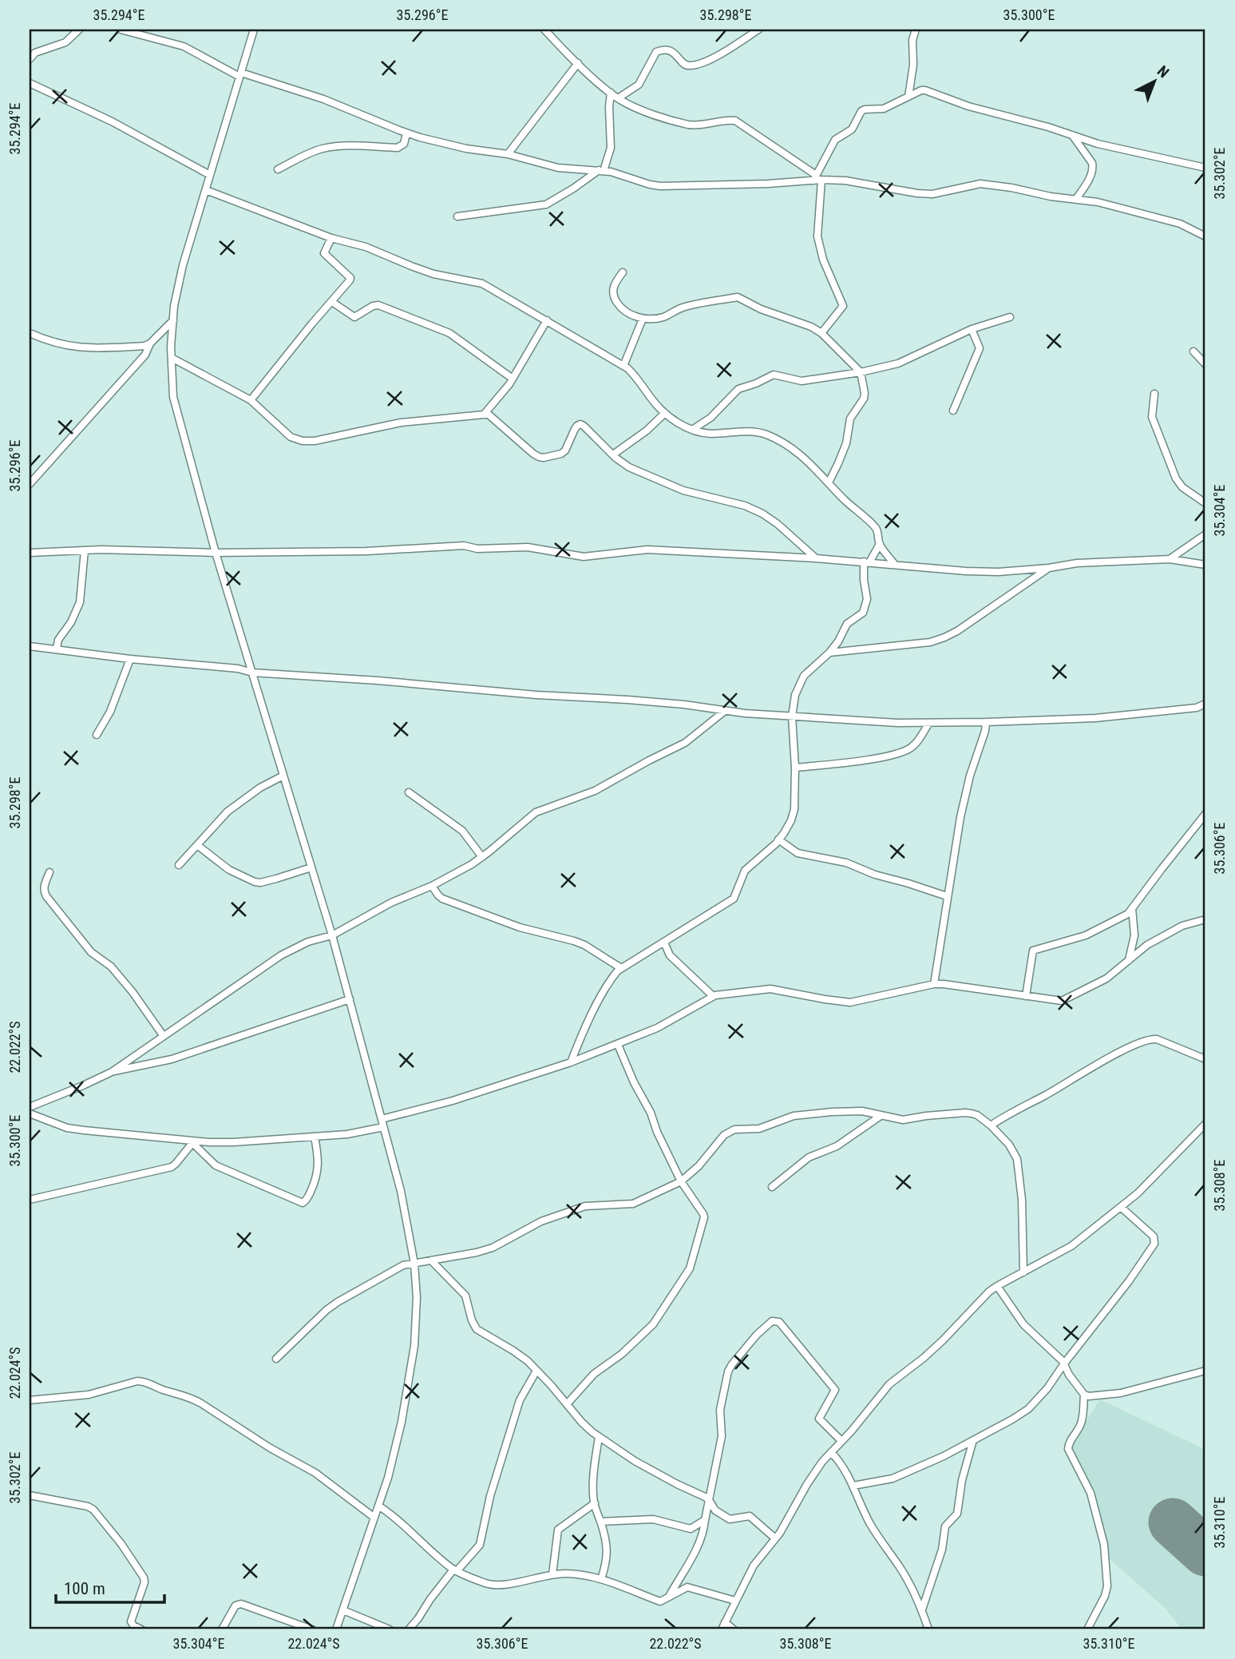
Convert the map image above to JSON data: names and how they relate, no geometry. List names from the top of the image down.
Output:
{
  "scale_bar": "100 m",
  "north": "top right",
  "coordinates": [
    "35.294°E",
    "35.296°E",
    "35.298°E",
    "35.300°E",
    "35.302°E",
    "35.304°E",
    "35.306°E",
    "22.022°S",
    "35.308°E",
    "22.024°S",
    "35.310°E"
  ]
}
